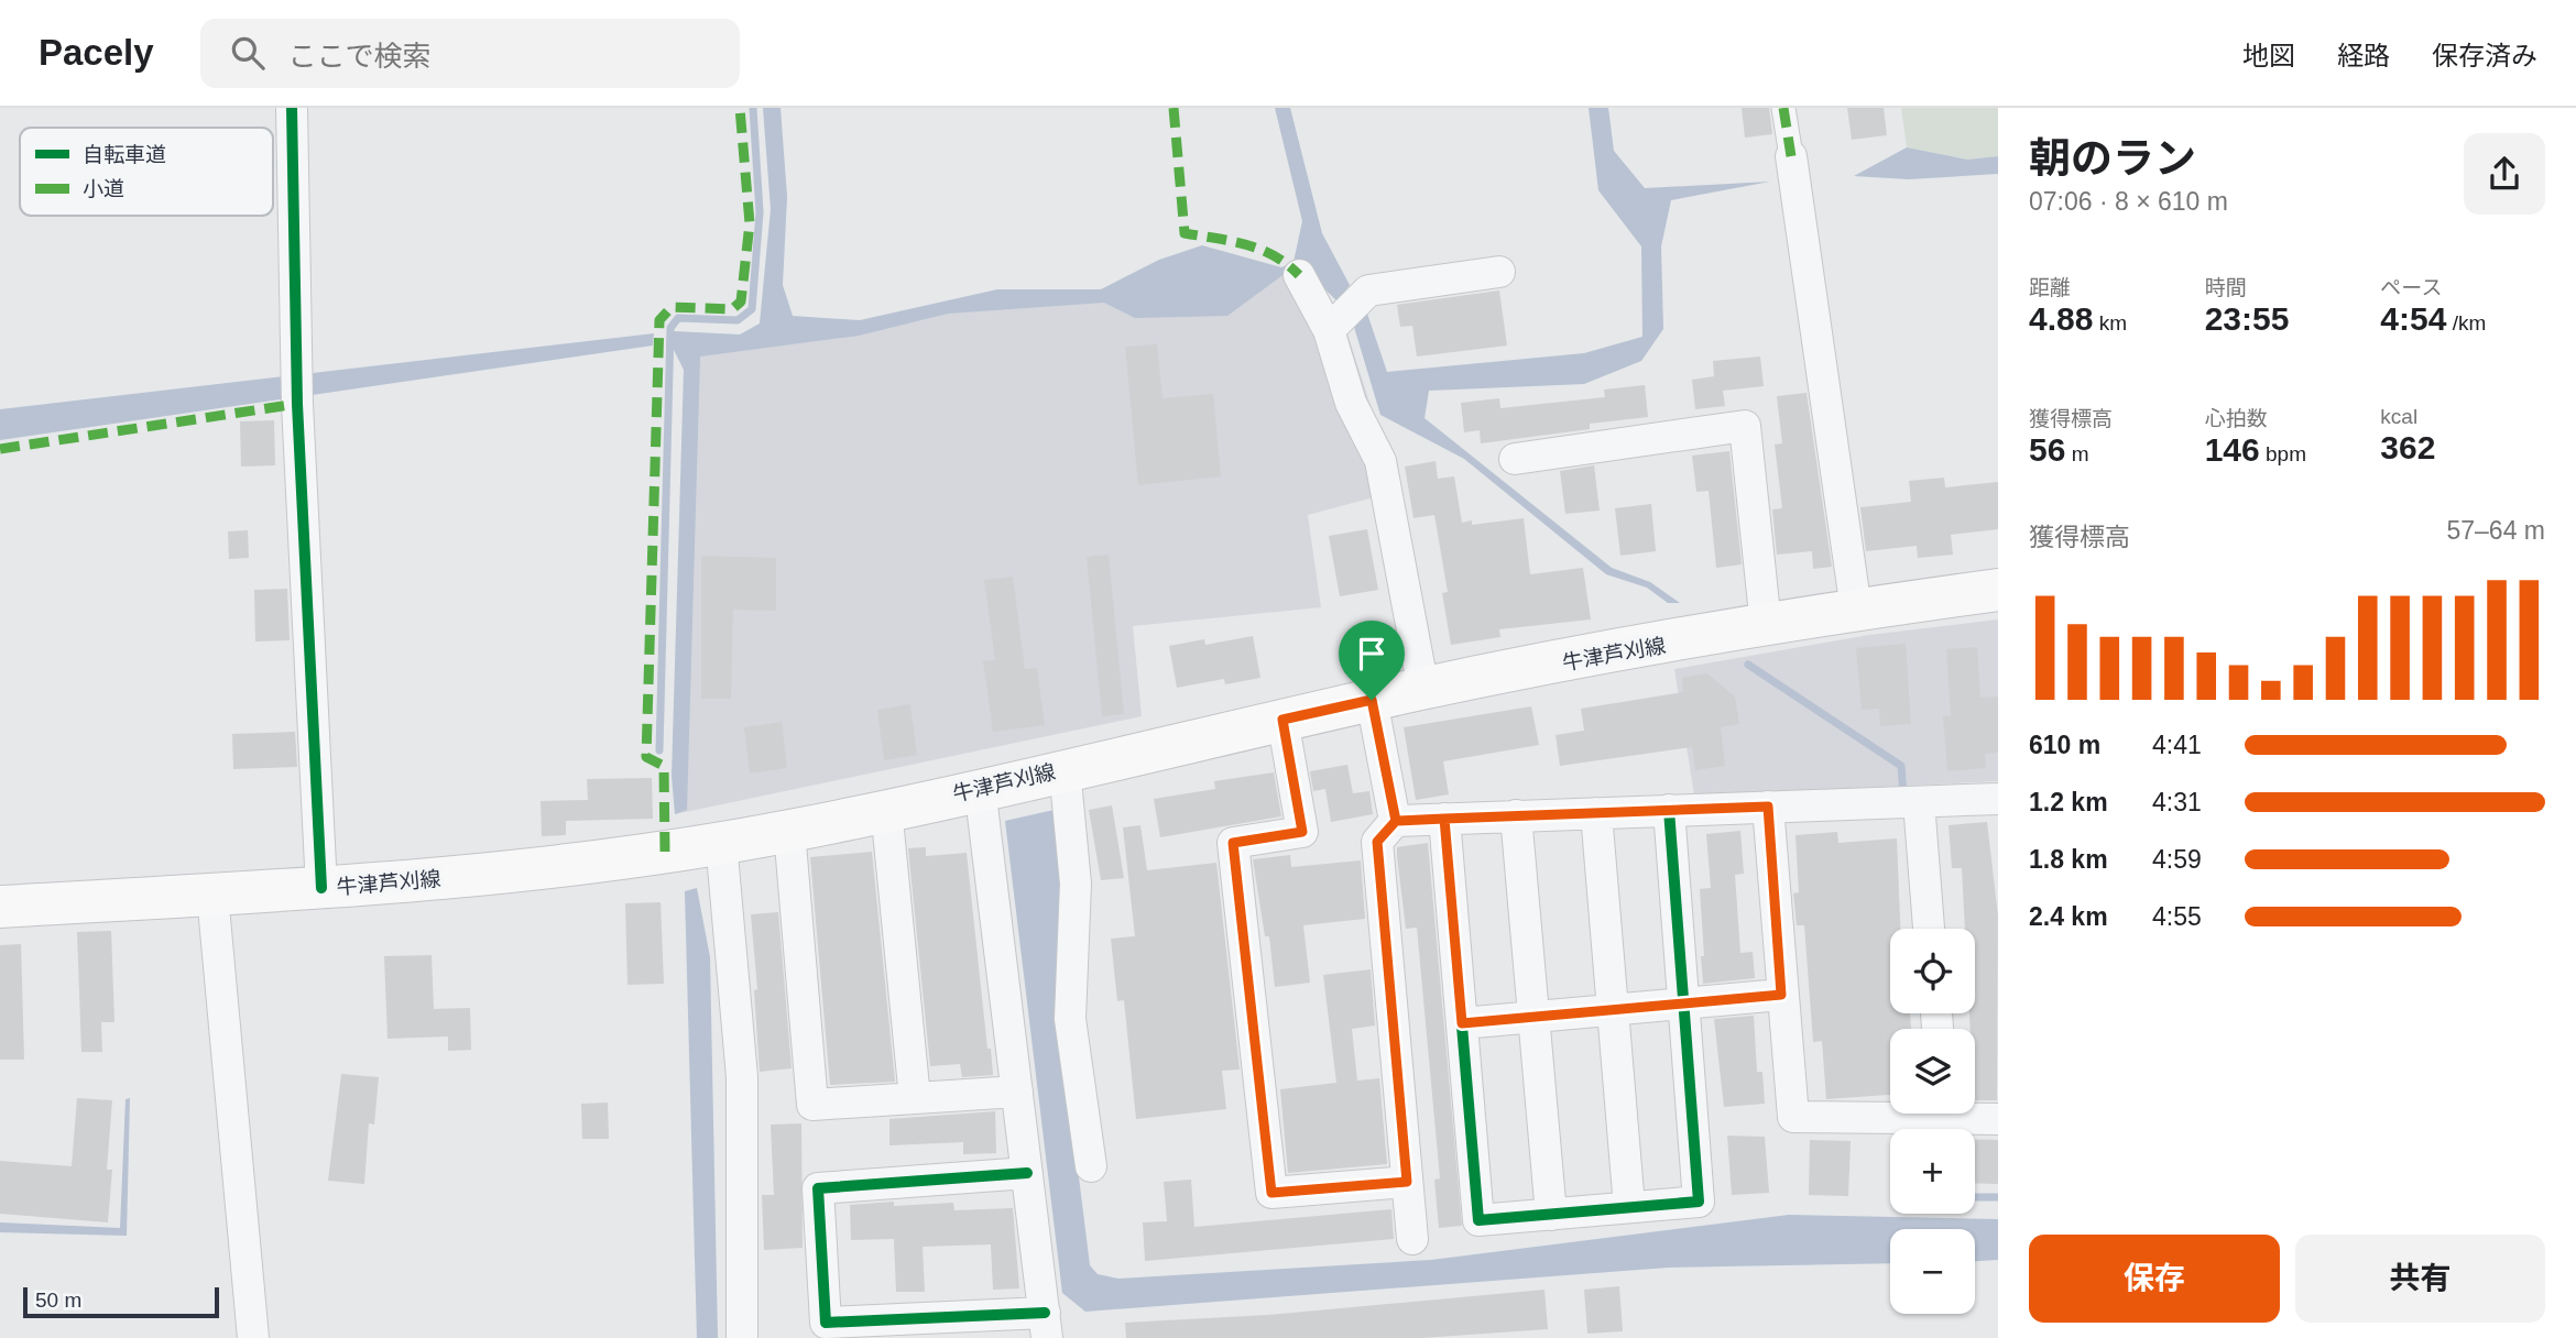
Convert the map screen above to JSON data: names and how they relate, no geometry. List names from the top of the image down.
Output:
{
  "streets": {
    "main road": ["牛津芦刈線"]
  },
  "legend": ["自転車道", "小道"],
  "scale_bar": "50 m",
  "page": {
    "header": "Pacely",
    "search": "ここで検索",
    "nav": ["地図", "経路", "保存済み"],
    "heading": ["朝のラン", "07:06 · 8 × 610 m"],
    "stats": [
      ["距離", "4.88 km"],
      ["時間", "23:55"],
      ["ペース", "4:54 /km"],
      ["獲得標高", "56 m"],
      ["心拍数", "146 bpm"],
      ["kcal", "362"]
    ],
    "chart": ["獲得標高", "57–64 m"],
    "list": [
      {
        "name": "610 m",
        "note": "4:41"
      },
      {
        "name": "1.2 km",
        "note": "4:31"
      },
      {
        "name": "1.8 km",
        "note": "4:59"
      },
      {
        "name": "2.4 km",
        "note": "4:55"
      }
    ],
    "map_buttons": ["+", "−"],
    "buttons": ["保存", "共有"],
    "scale": "50 m"
  }
}
